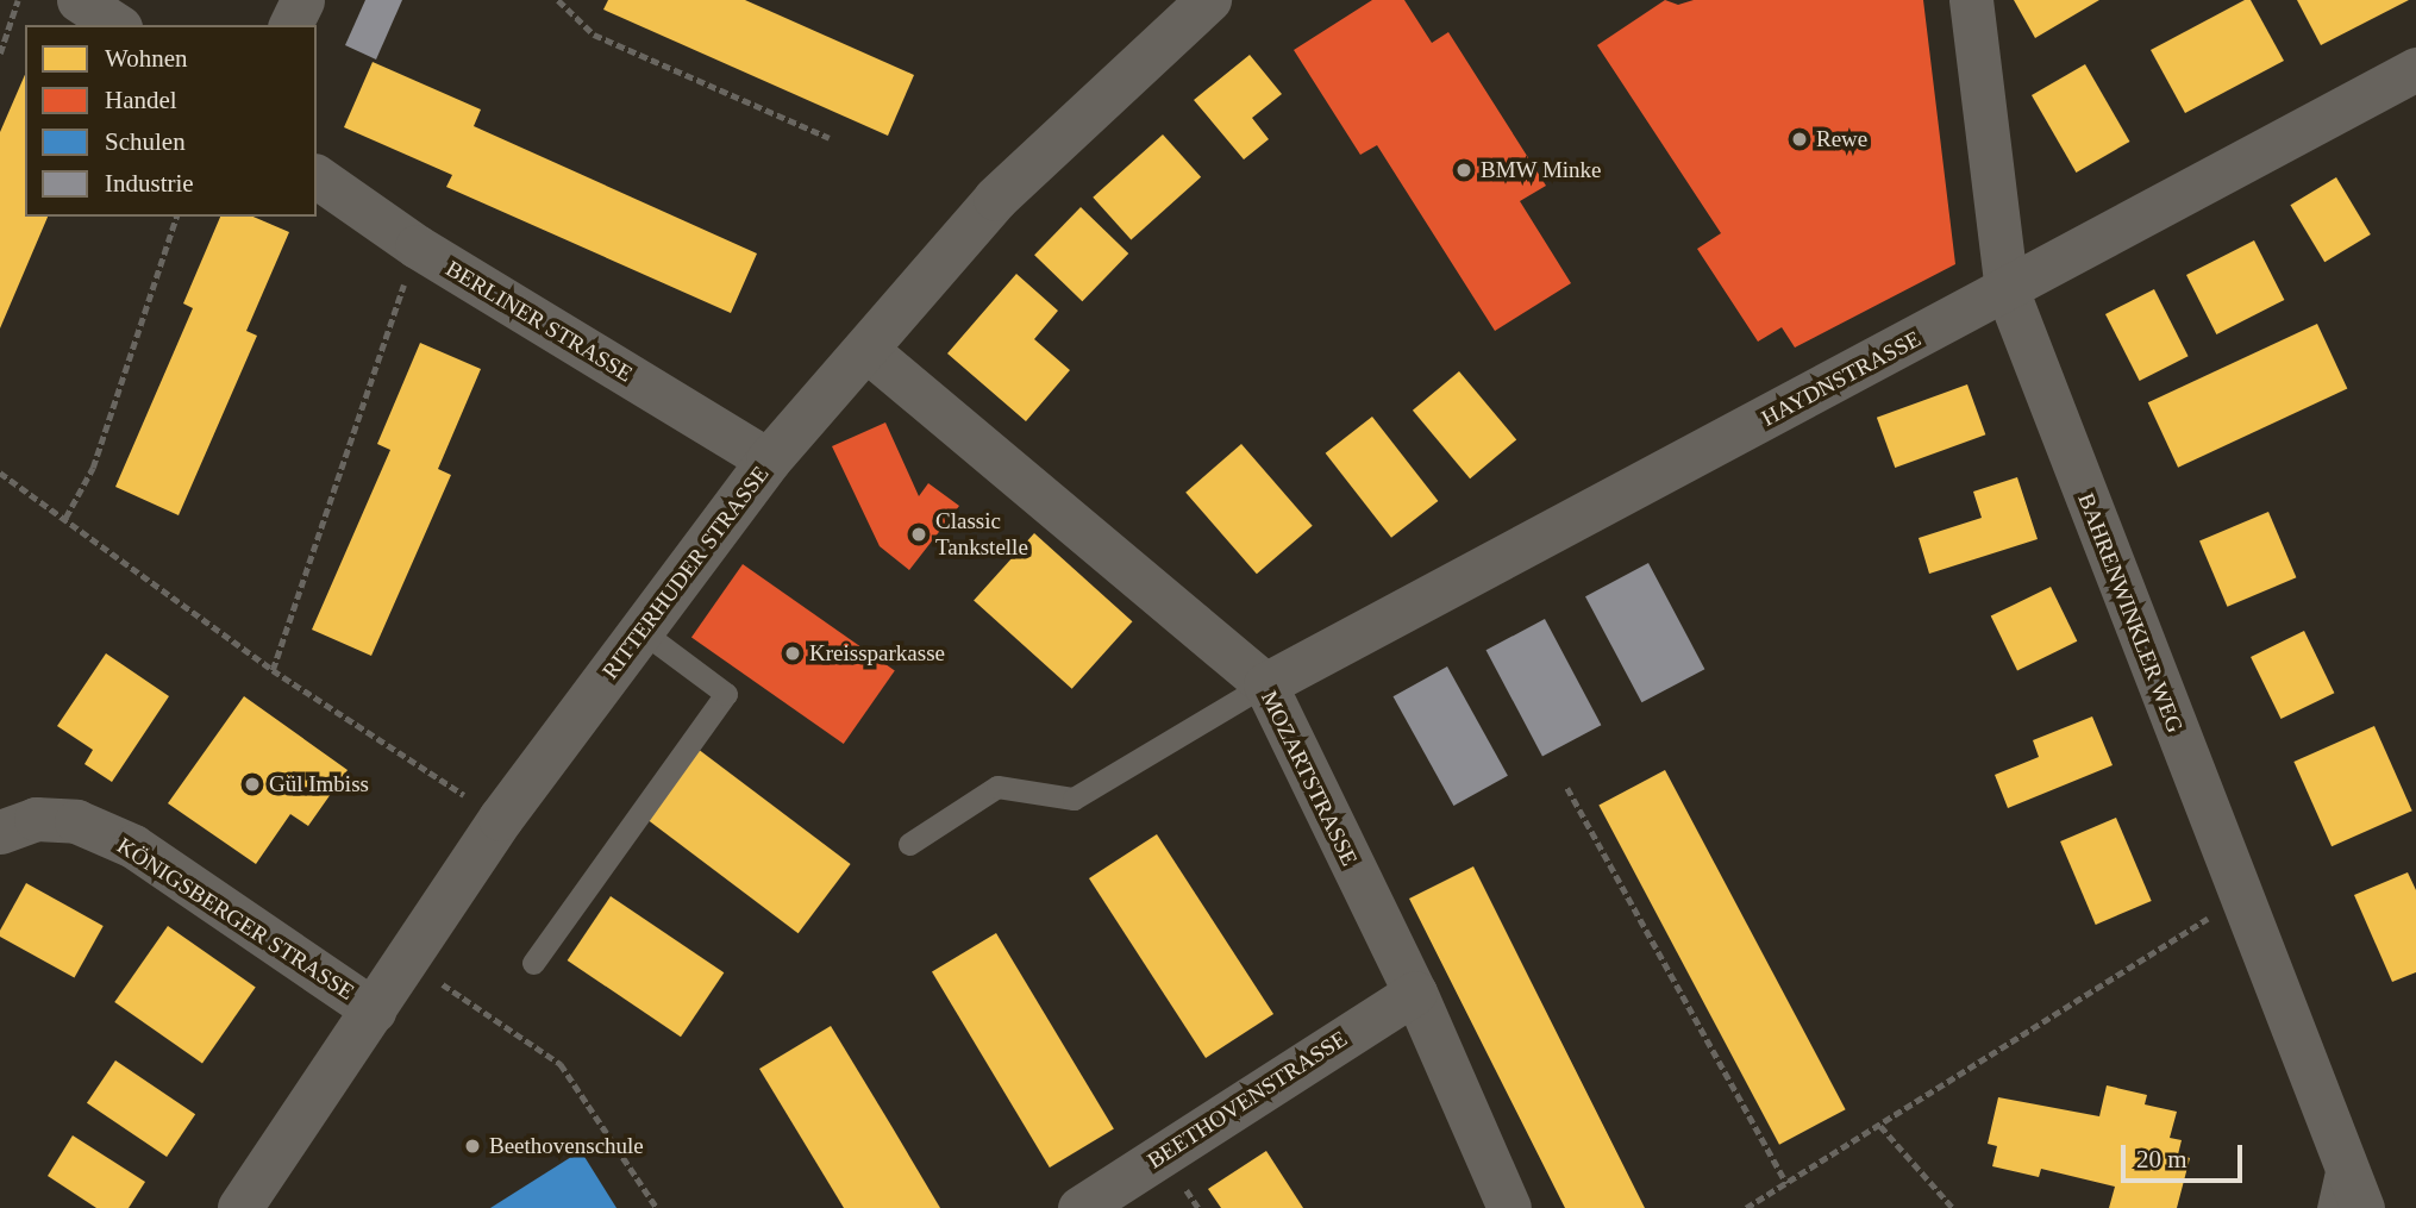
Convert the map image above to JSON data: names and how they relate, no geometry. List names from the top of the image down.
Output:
{
  "streets": {
    "street": [
      "BERLINER STRASSE",
      "HAYDNSTRASSE",
      "RITTERHUDER STRASSE",
      "BAHRENWINKLER WEG",
      "MOZARTSTRASSE",
      "KÖNIGSBERGER STRASSE",
      "BEETHOVENSTRASSE"
    ]
  },
  "crossings": [
    ["BERLINER STRASSE", "RITTERHUDER STRASSE"],
    ["HAYDNSTRASSE", "BAHRENWINKLER WEG"],
    ["HAYDNSTRASSE", "MOZARTSTRASSE"],
    ["RITTERHUDER STRASSE", "MOZARTSTRASSE"],
    ["RITTERHUDER STRASSE", "KÖNIGSBERGER STRASSE"],
    ["MOZARTSTRASSE", "BEETHOVENSTRASSE"]
  ],
  "places": [
    "Rewe",
    "BMW Minke",
    "Classic Tankstelle",
    "Kreissparkasse",
    "Gül Imbiss",
    "Beethovenschule"
  ],
  "legend": [
    "Wohnen",
    "Handel",
    "Schulen",
    "Industrie"
  ],
  "scale_bar": "20 m"
}
